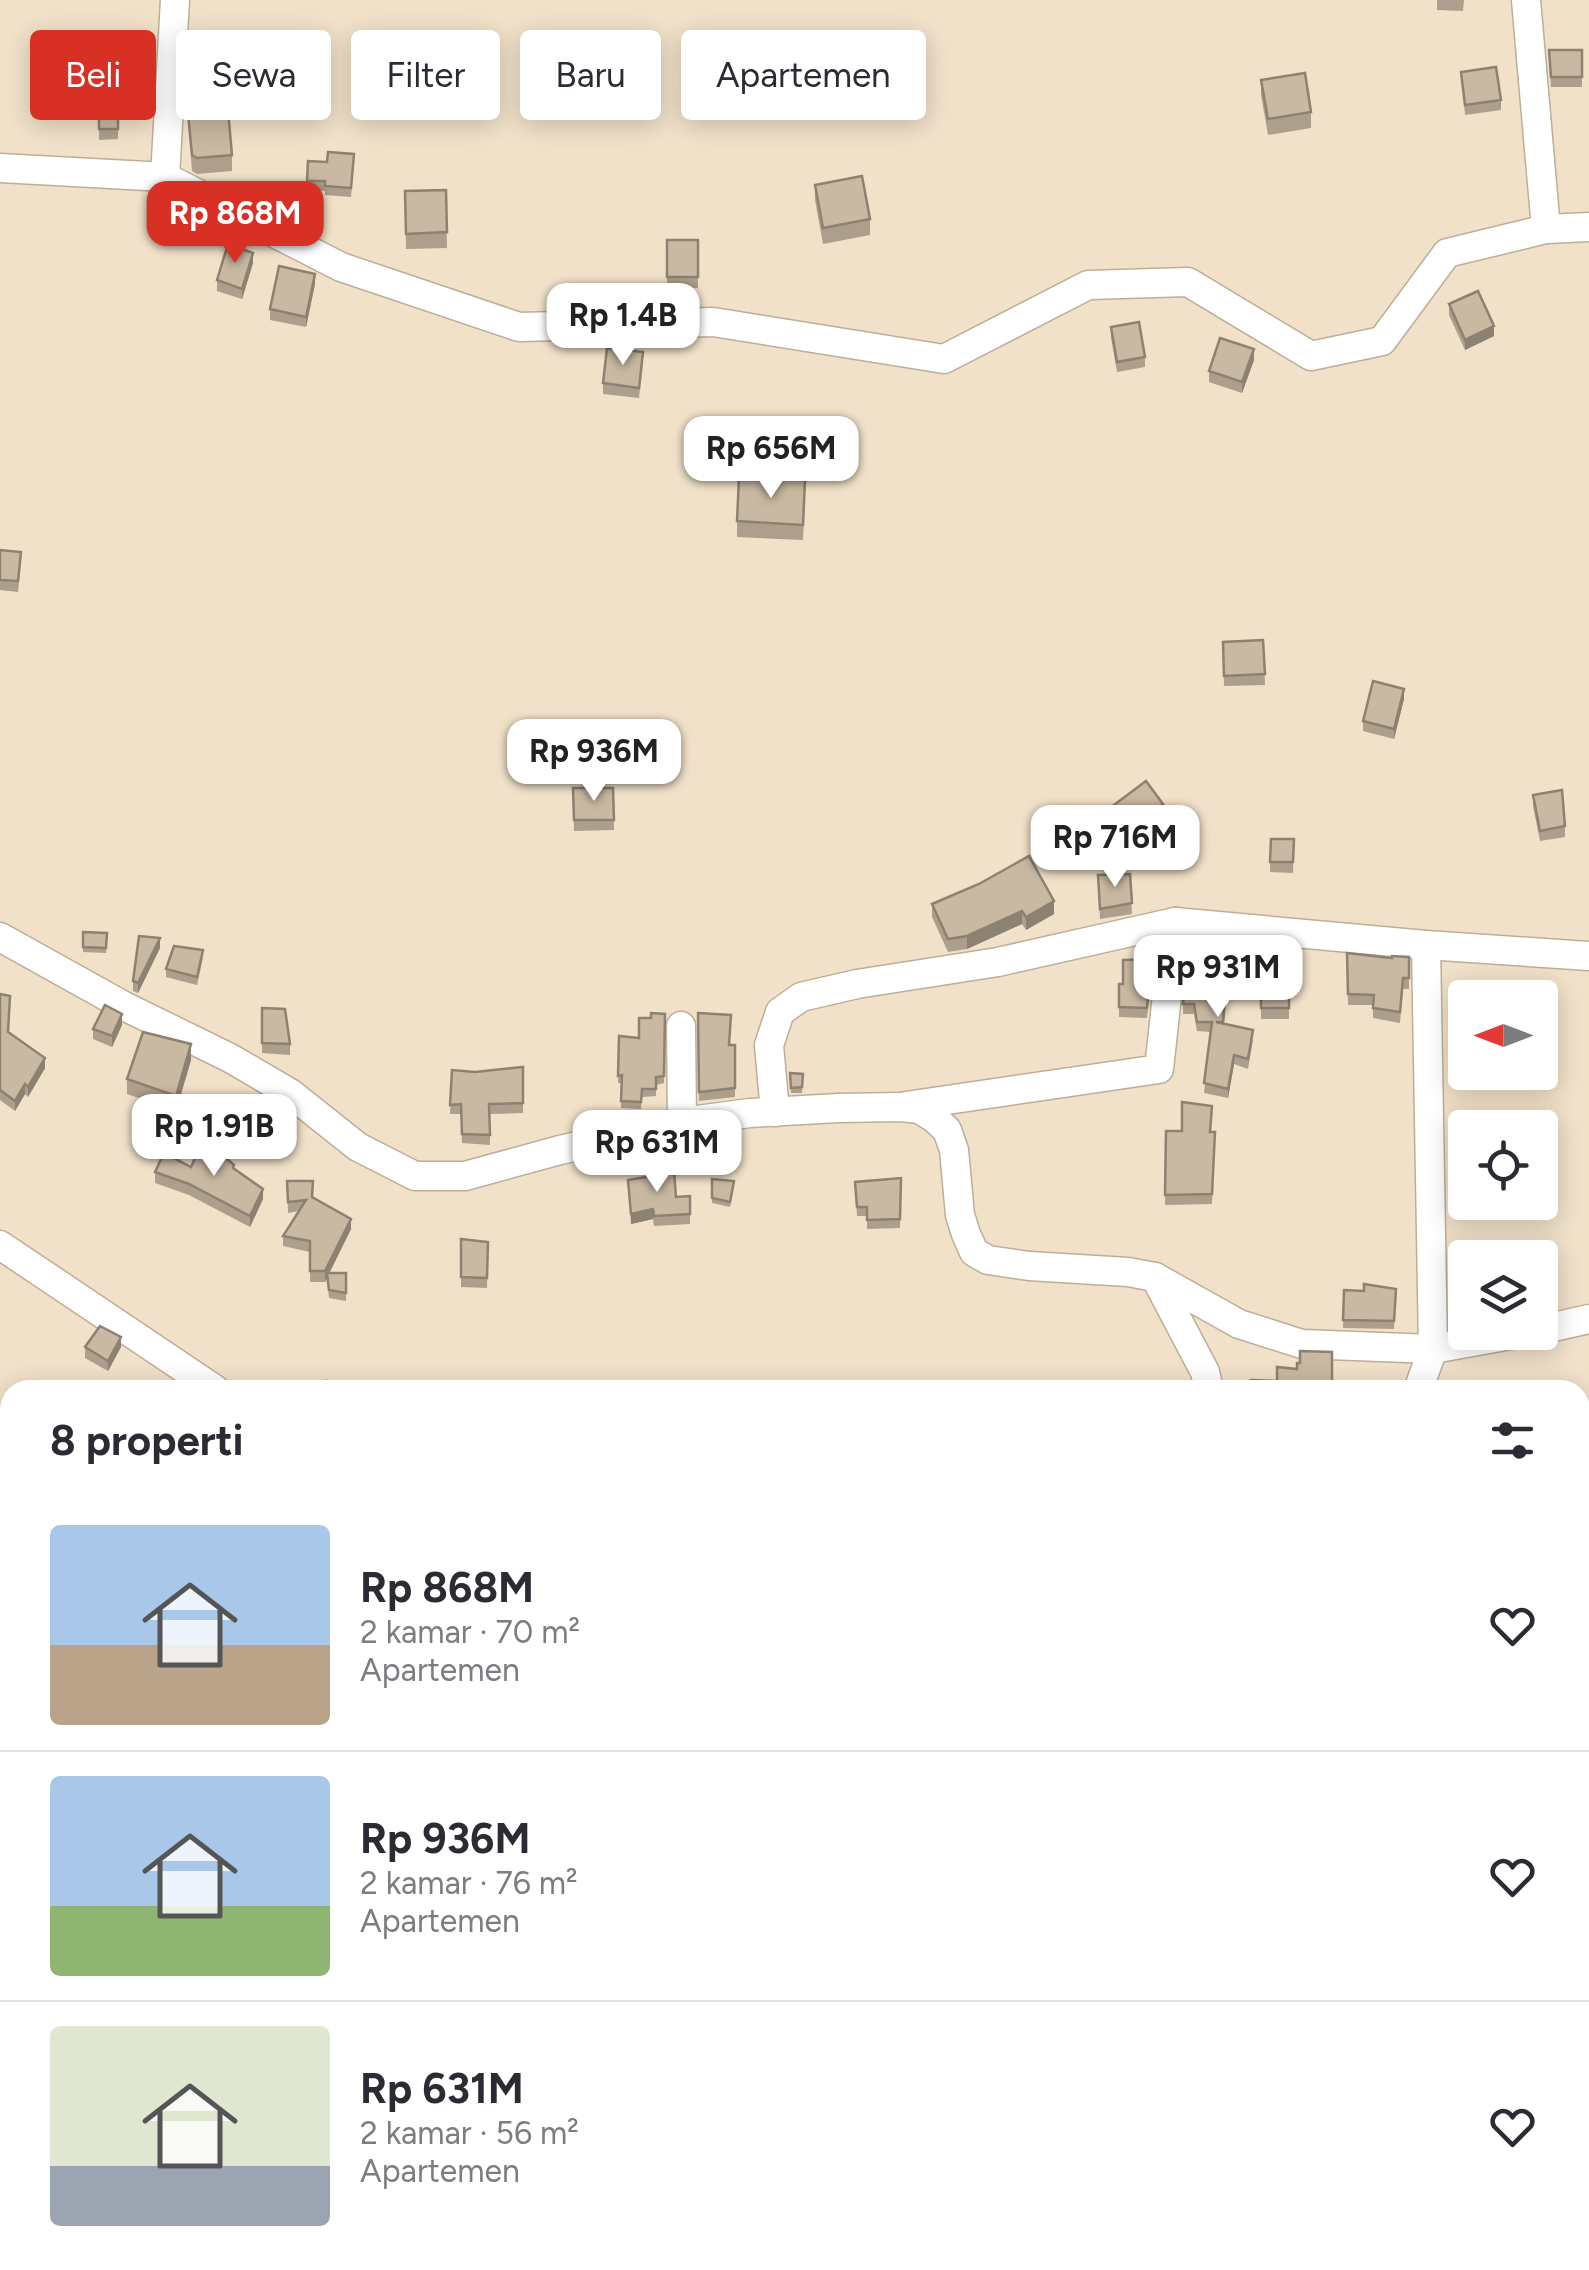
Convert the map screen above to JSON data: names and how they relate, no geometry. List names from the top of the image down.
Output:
{
  "north": "left",
  "page": {
    "chip": [
      "Beli",
      "Sewa",
      "Filter",
      "Baru",
      "Apartemen"
    ],
    "price": [
      "Rp 868M",
      "Rp 1.4B",
      "Rp 656M",
      "Rp 936M",
      "Rp 716M",
      "Rp 931M",
      "Rp 1.91B",
      "Rp 631M"
    ],
    "heading": "8 properti",
    "list": [
      {
        "name": "Rp 868M",
        "note": "2 kamar · 70 m² · Apartemen"
      },
      {
        "name": "Rp 936M",
        "note": "2 kamar · 76 m² · Apartemen"
      },
      {
        "name": "Rp 631M",
        "note": "2 kamar · 56 m² · Apartemen"
      }
    ]
  }
}
